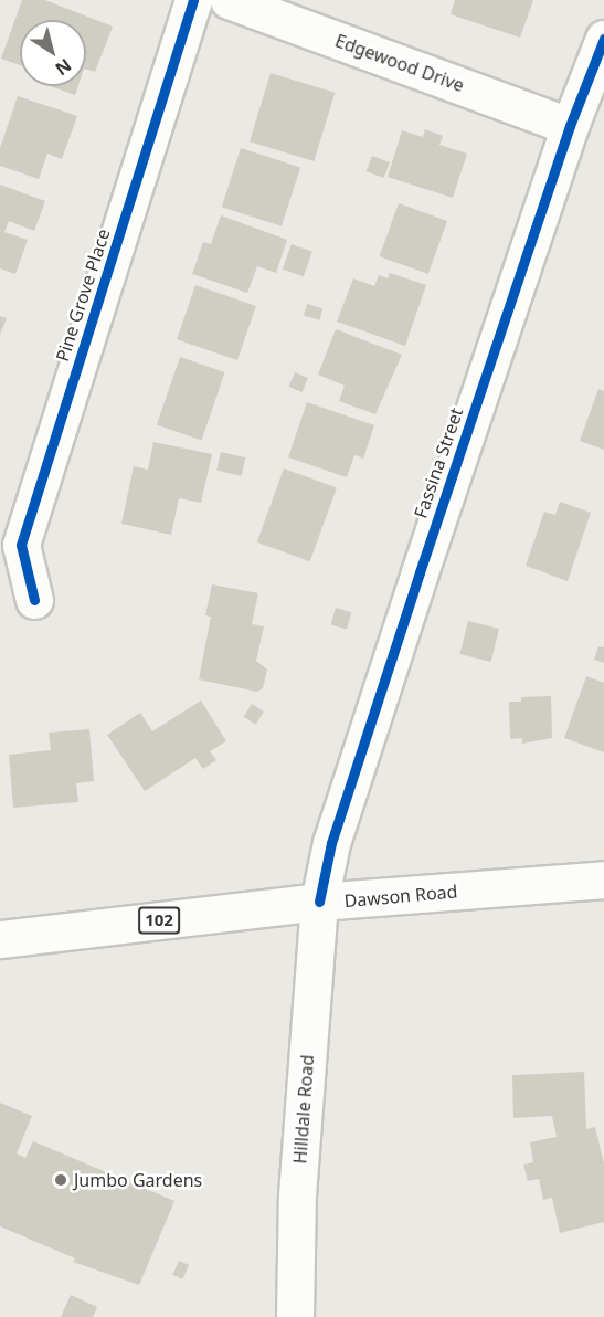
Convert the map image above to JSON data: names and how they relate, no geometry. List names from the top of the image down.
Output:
{
  "streets": {
    "street": [
      "Edgewood Drive",
      "Pine Grove Place",
      "Fassina Street",
      "Dawson Road",
      "102",
      "Hilldale Road"
    ]
  },
  "crossings": [
    ["Edgewood Drive", "Fassina Street"],
    ["Fassina Street", "Dawson Road"],
    ["Fassina Street", "Hilldale Road"],
    ["Dawson Road", "Hilldale Road"]
  ],
  "places": ["Jumbo Gardens"],
  "north": "bottom right"
}
